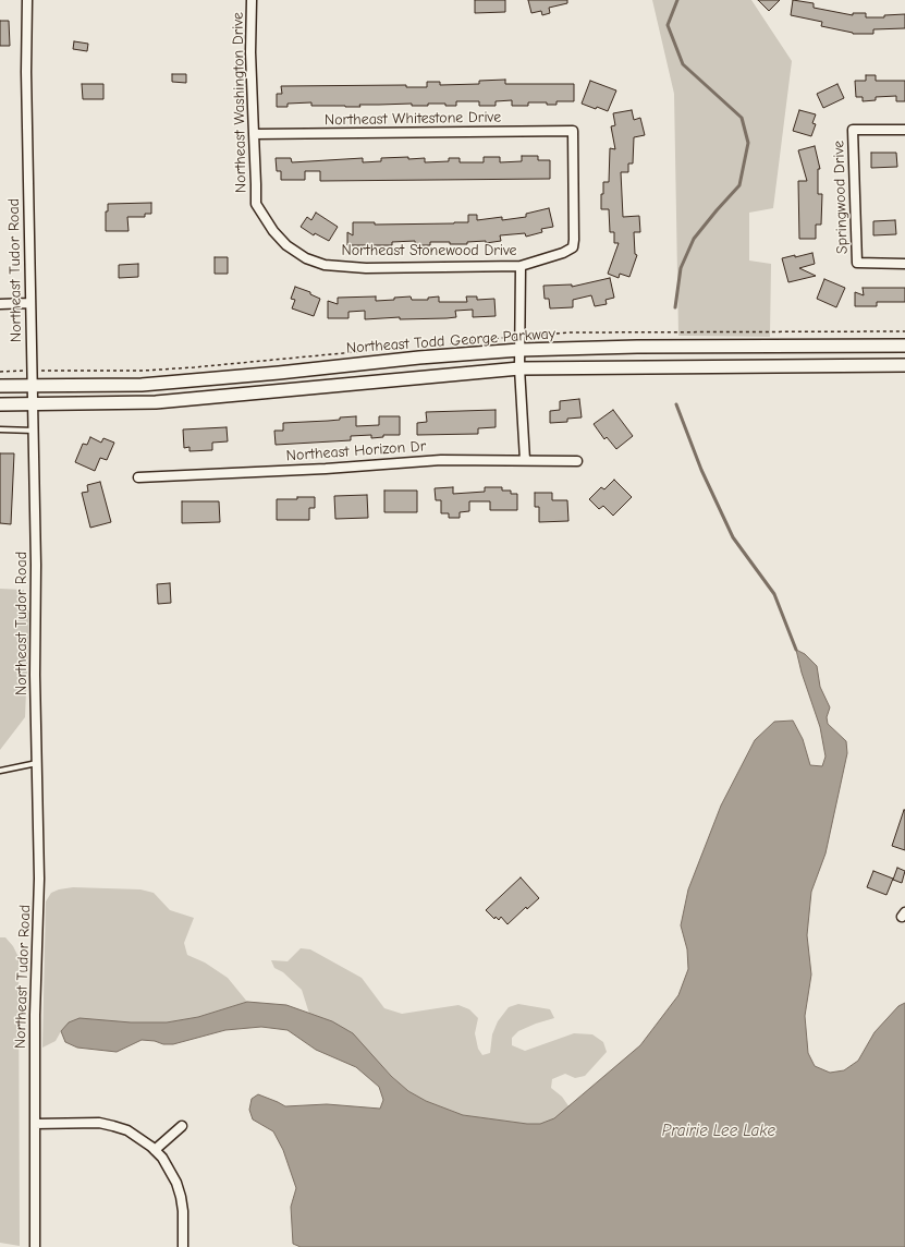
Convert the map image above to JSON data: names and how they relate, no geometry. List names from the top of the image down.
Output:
{
  "streets": {
    "main road": ["Northeast Todd George Parkway"],
    "street": [
      "Northeast Washington Drive",
      "Northeast Whitestone Drive",
      "Springwood Drive",
      "Northeast Stonewood Drive",
      "Northeast Tudor Road",
      "Northeast Horizon Dr"
    ]
  },
  "crossings": [
    ["Northeast Washington Drive", "Northeast Whitestone Drive"],
    ["Northeast Washington Drive", "Northeast Stonewood Drive"],
    ["Northeast Whitestone Drive", "Northeast Stonewood Drive"],
    ["Northeast Tudor Road", "Northeast Todd George Parkway"]
  ],
  "water": ["Prairie Lee Lake"]
}
